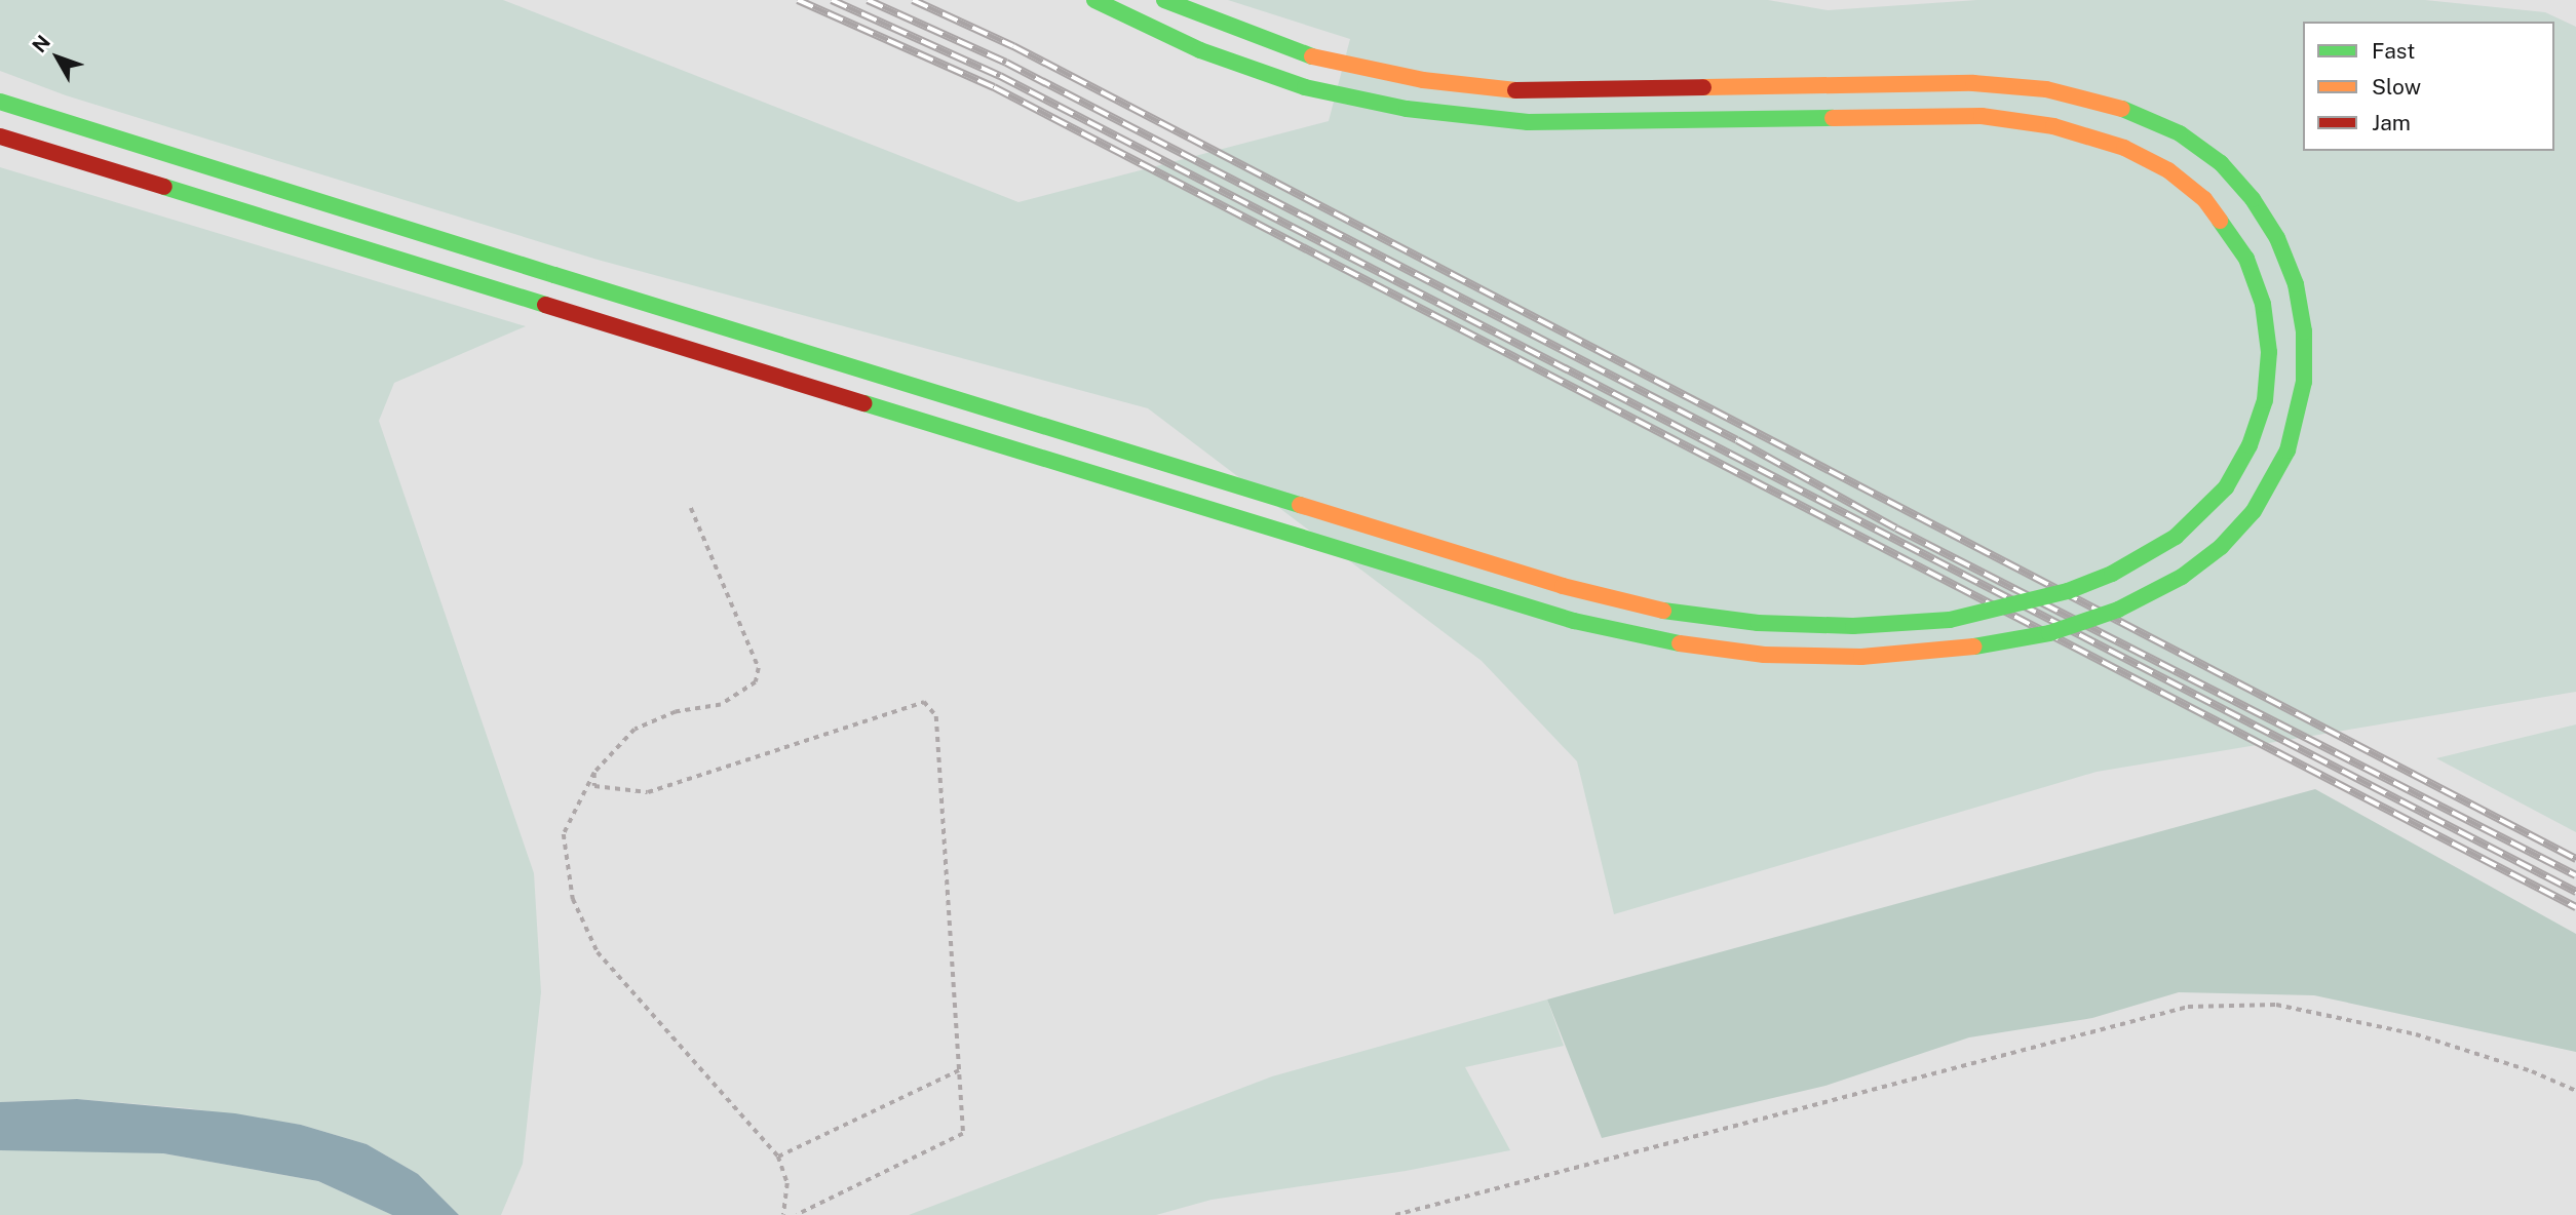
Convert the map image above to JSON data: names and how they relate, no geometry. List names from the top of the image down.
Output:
{
  "legend": ["Fast", "Slow", "Jam"],
  "north": "top left"
}
